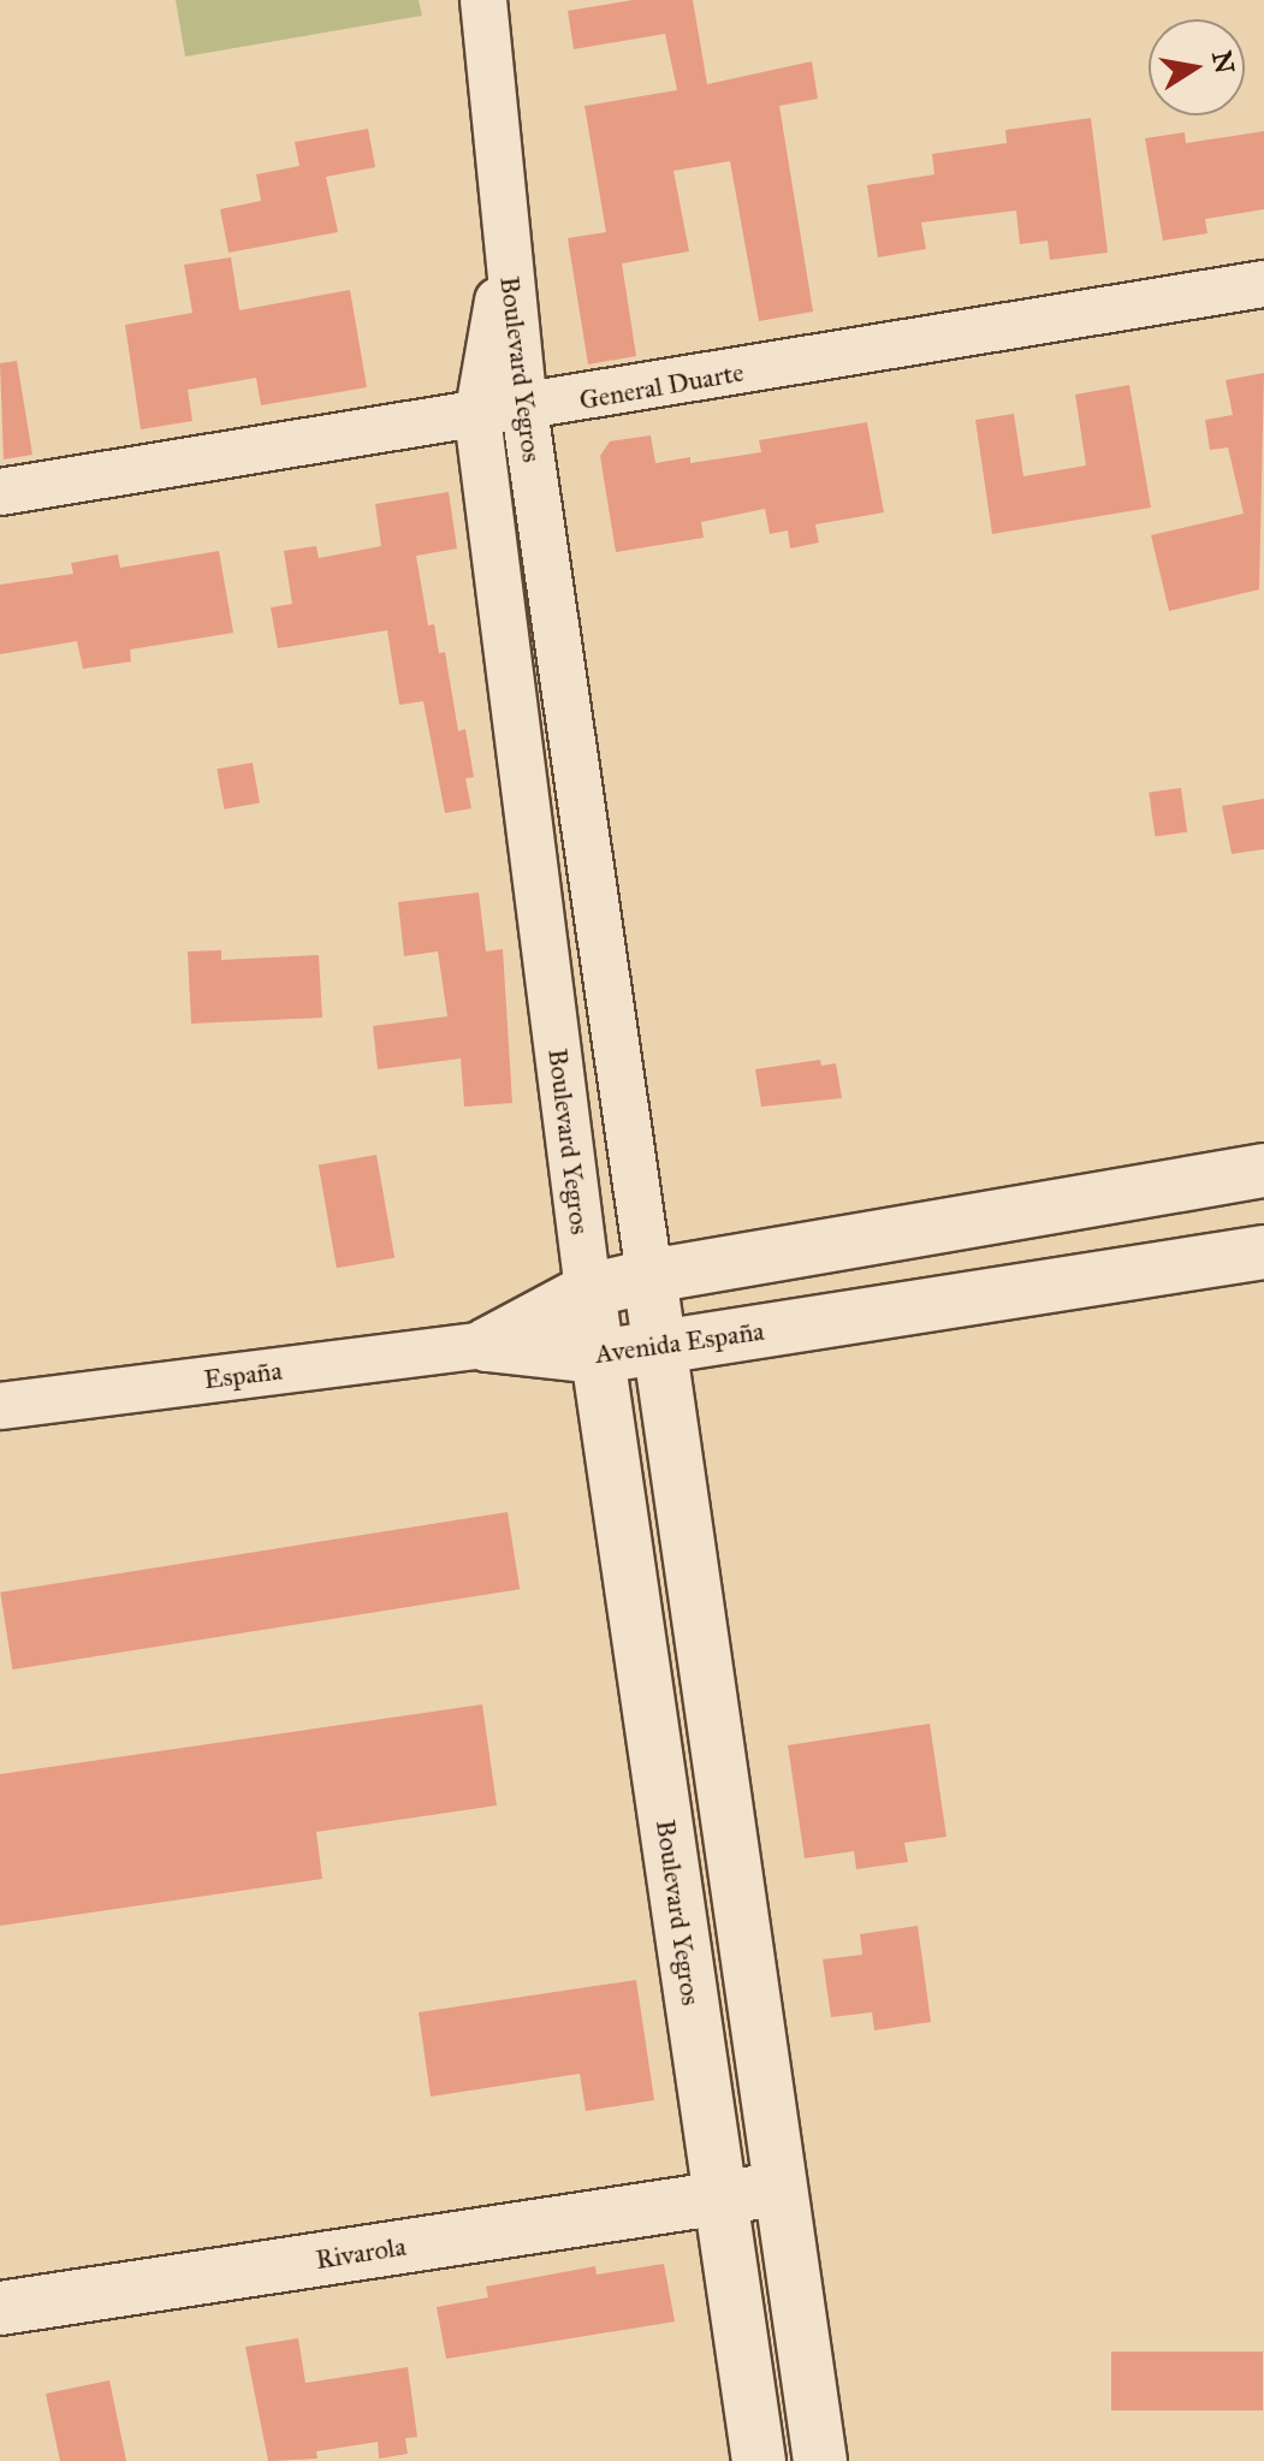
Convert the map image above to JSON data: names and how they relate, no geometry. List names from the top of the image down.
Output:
{
  "streets": {
    "street": [
      "Boulevard Yegros",
      "General Duarte",
      "Avenida España",
      "España",
      "Rivarola"
    ]
  },
  "crossings": [
    ["Boulevard Yegros", "General Duarte"],
    ["Boulevard Yegros", "Avenida España"],
    ["Boulevard Yegros", "Rivarola"],
    ["Avenida España", "España"]
  ],
  "north": "right"
}
